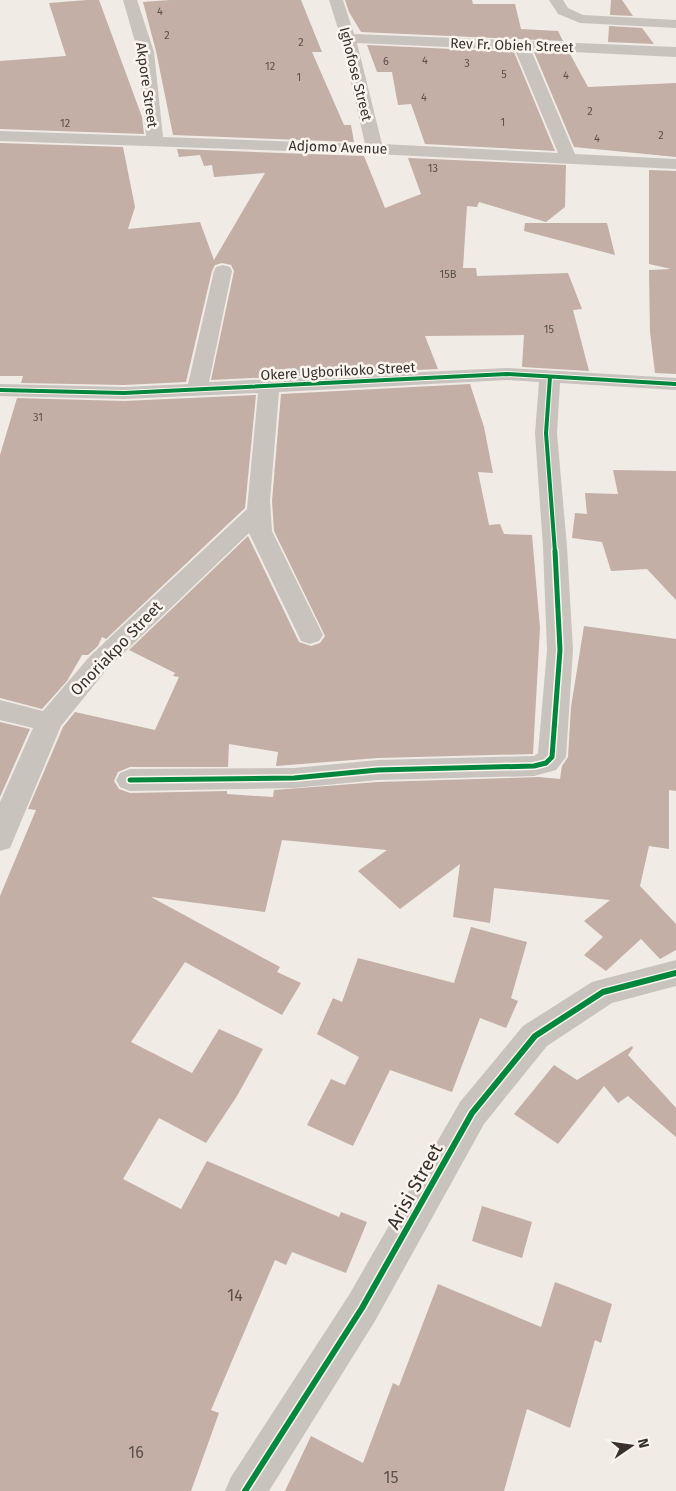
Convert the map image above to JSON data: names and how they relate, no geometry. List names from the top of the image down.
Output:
{
  "streets": {
    "street": [
      "Rev Fr. Obieh Street",
      "Ighofose Street",
      "Akpore Street",
      "Adjomo Avenue",
      "Okere Ugborikoko Street",
      "Onoriakpo Street",
      "Arisi Street"
    ]
  },
  "crossings": [
    ["Rev Fr. Obieh Street", "Ighofose Street"],
    ["Ighofose Street", "Adjomo Avenue"],
    ["Akpore Street", "Adjomo Avenue"]
  ],
  "house_numbers": [
    "4",
    "2",
    "2",
    "4",
    "6",
    "3",
    "12",
    "5",
    "4",
    "1",
    "4",
    "2",
    "1",
    "12",
    "2",
    "4",
    "13",
    "15B",
    "15",
    "31",
    "14",
    "16",
    "15"
  ],
  "north": "right"
}
